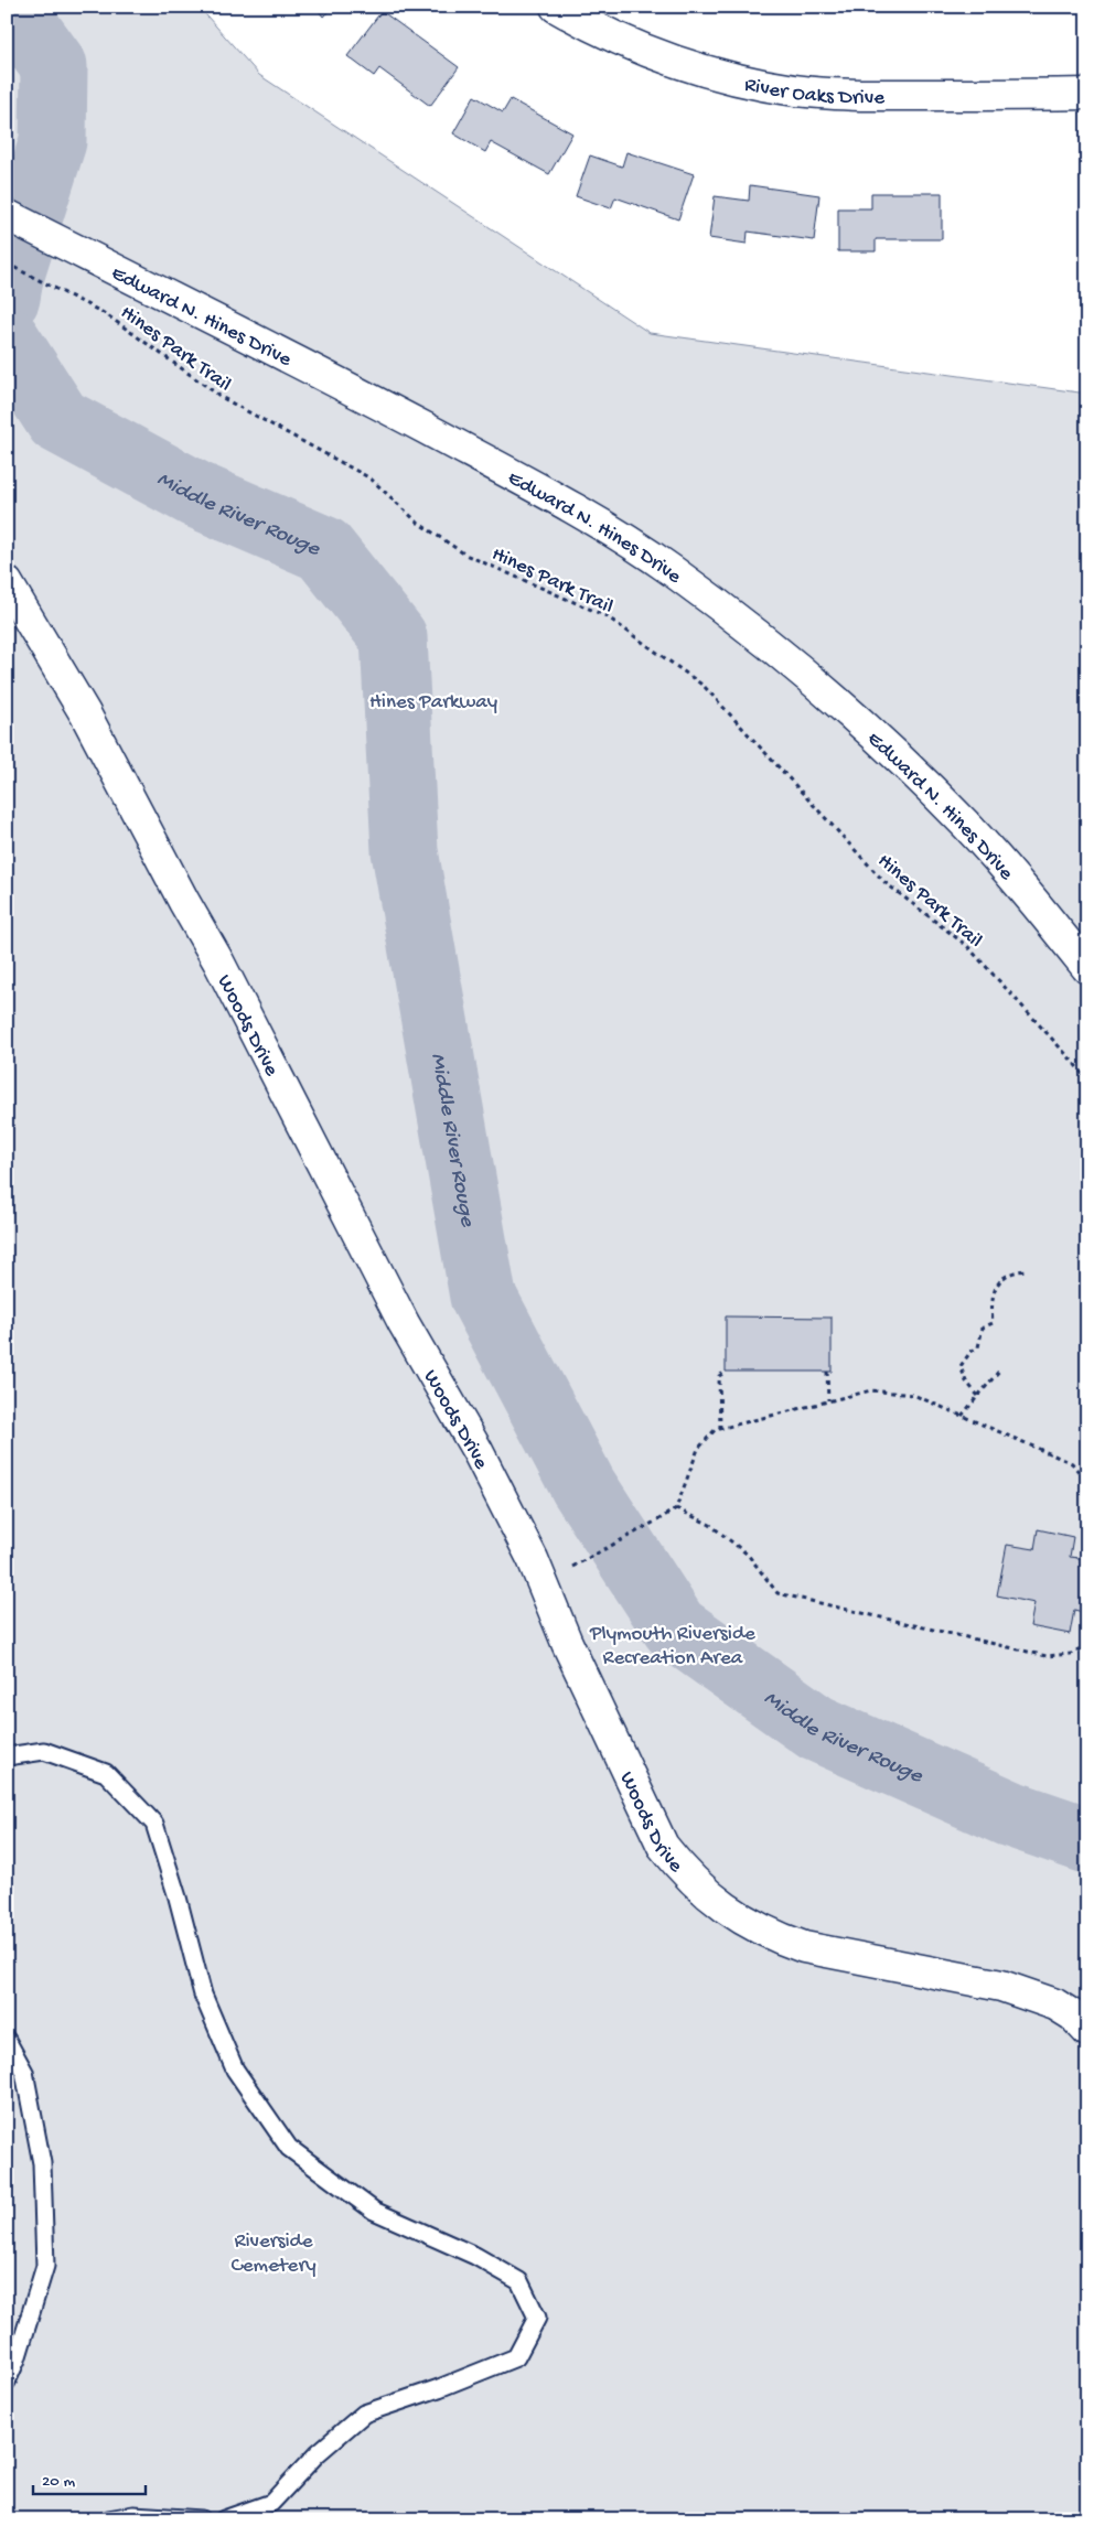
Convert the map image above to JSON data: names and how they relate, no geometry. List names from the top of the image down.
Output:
{
  "streets": {
    "street": ["River Oaks Drive", "Edward N. Hines Drive", "Woods Drive"],
    "path": ["Hines Park Trail"]
  },
  "water": ["Middle River Rouge"],
  "parks": ["Hines Parkway", "Plymouth Riverside Recreation Area", "Riverside Cemetery"],
  "scale_bar": "20 m"
}
